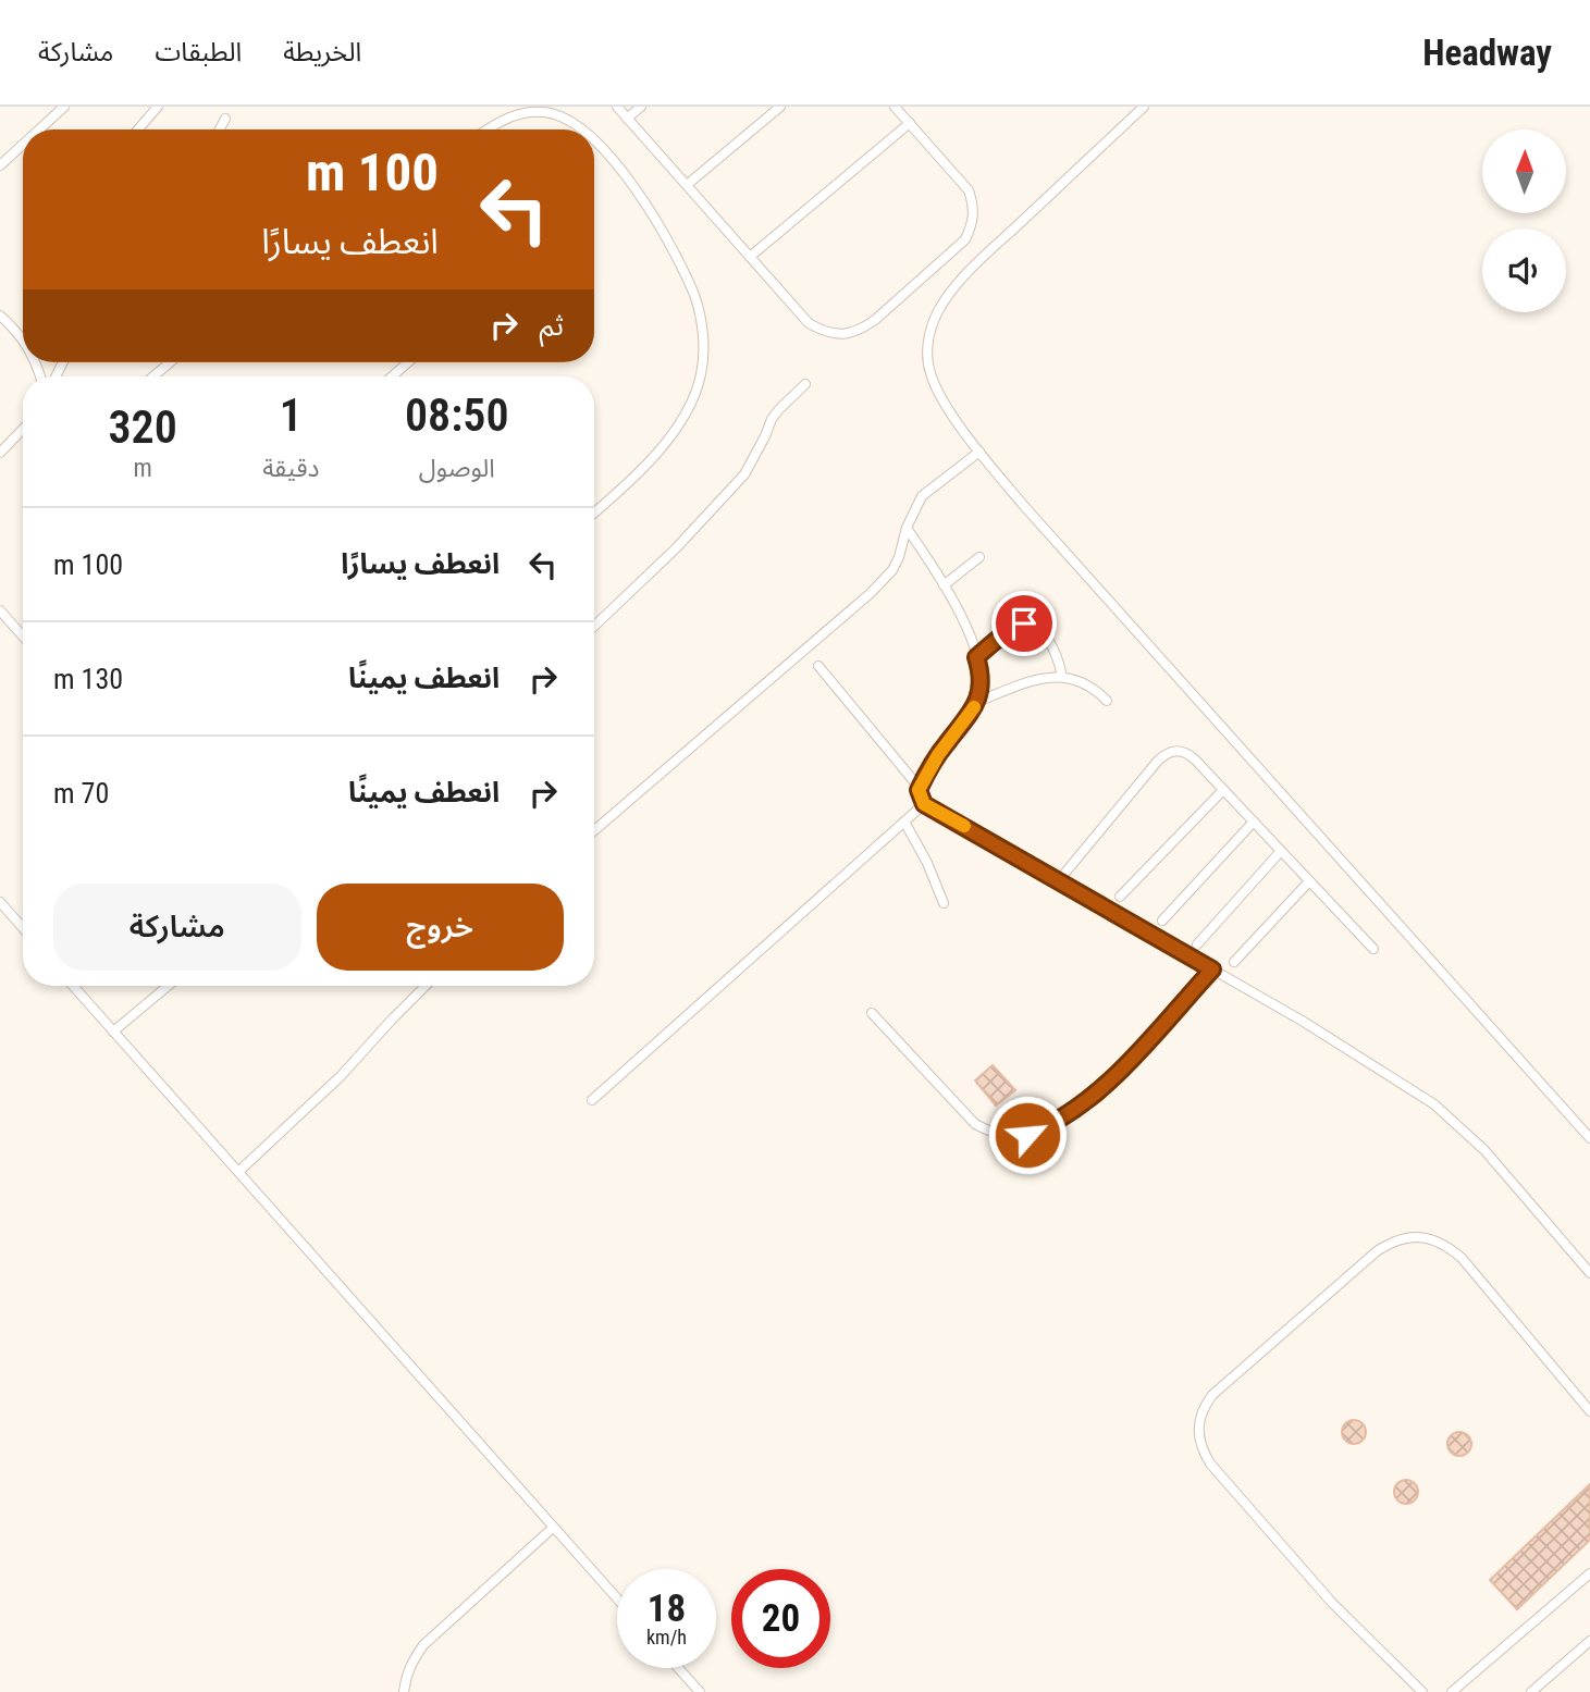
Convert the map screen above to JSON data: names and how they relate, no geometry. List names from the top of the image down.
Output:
{
  "north": "top",
  "page": {
    "header": "Headway",
    "nav": ["الخريطة", "الطبقات", "مشاركة"],
    "turn": ["100 m", "انعطف يسارًا"],
    "then": "ثم",
    "eta": [
      "08:50",
      "الوصول",
      "1",
      "دقيقة",
      "320",
      "m"
    ],
    "list": [
      {
        "name": "انعطف يسارًا",
        "value": "100 m"
      },
      {
        "name": "انعطف يمينًا",
        "value": "130 m"
      },
      {
        "name": "انعطف يمينًا",
        "value": "70 m"
      }
    ],
    "buttons": ["خروج", "مشاركة"],
    "speed": "18 km/h",
    "limit": "20"
  }
}
